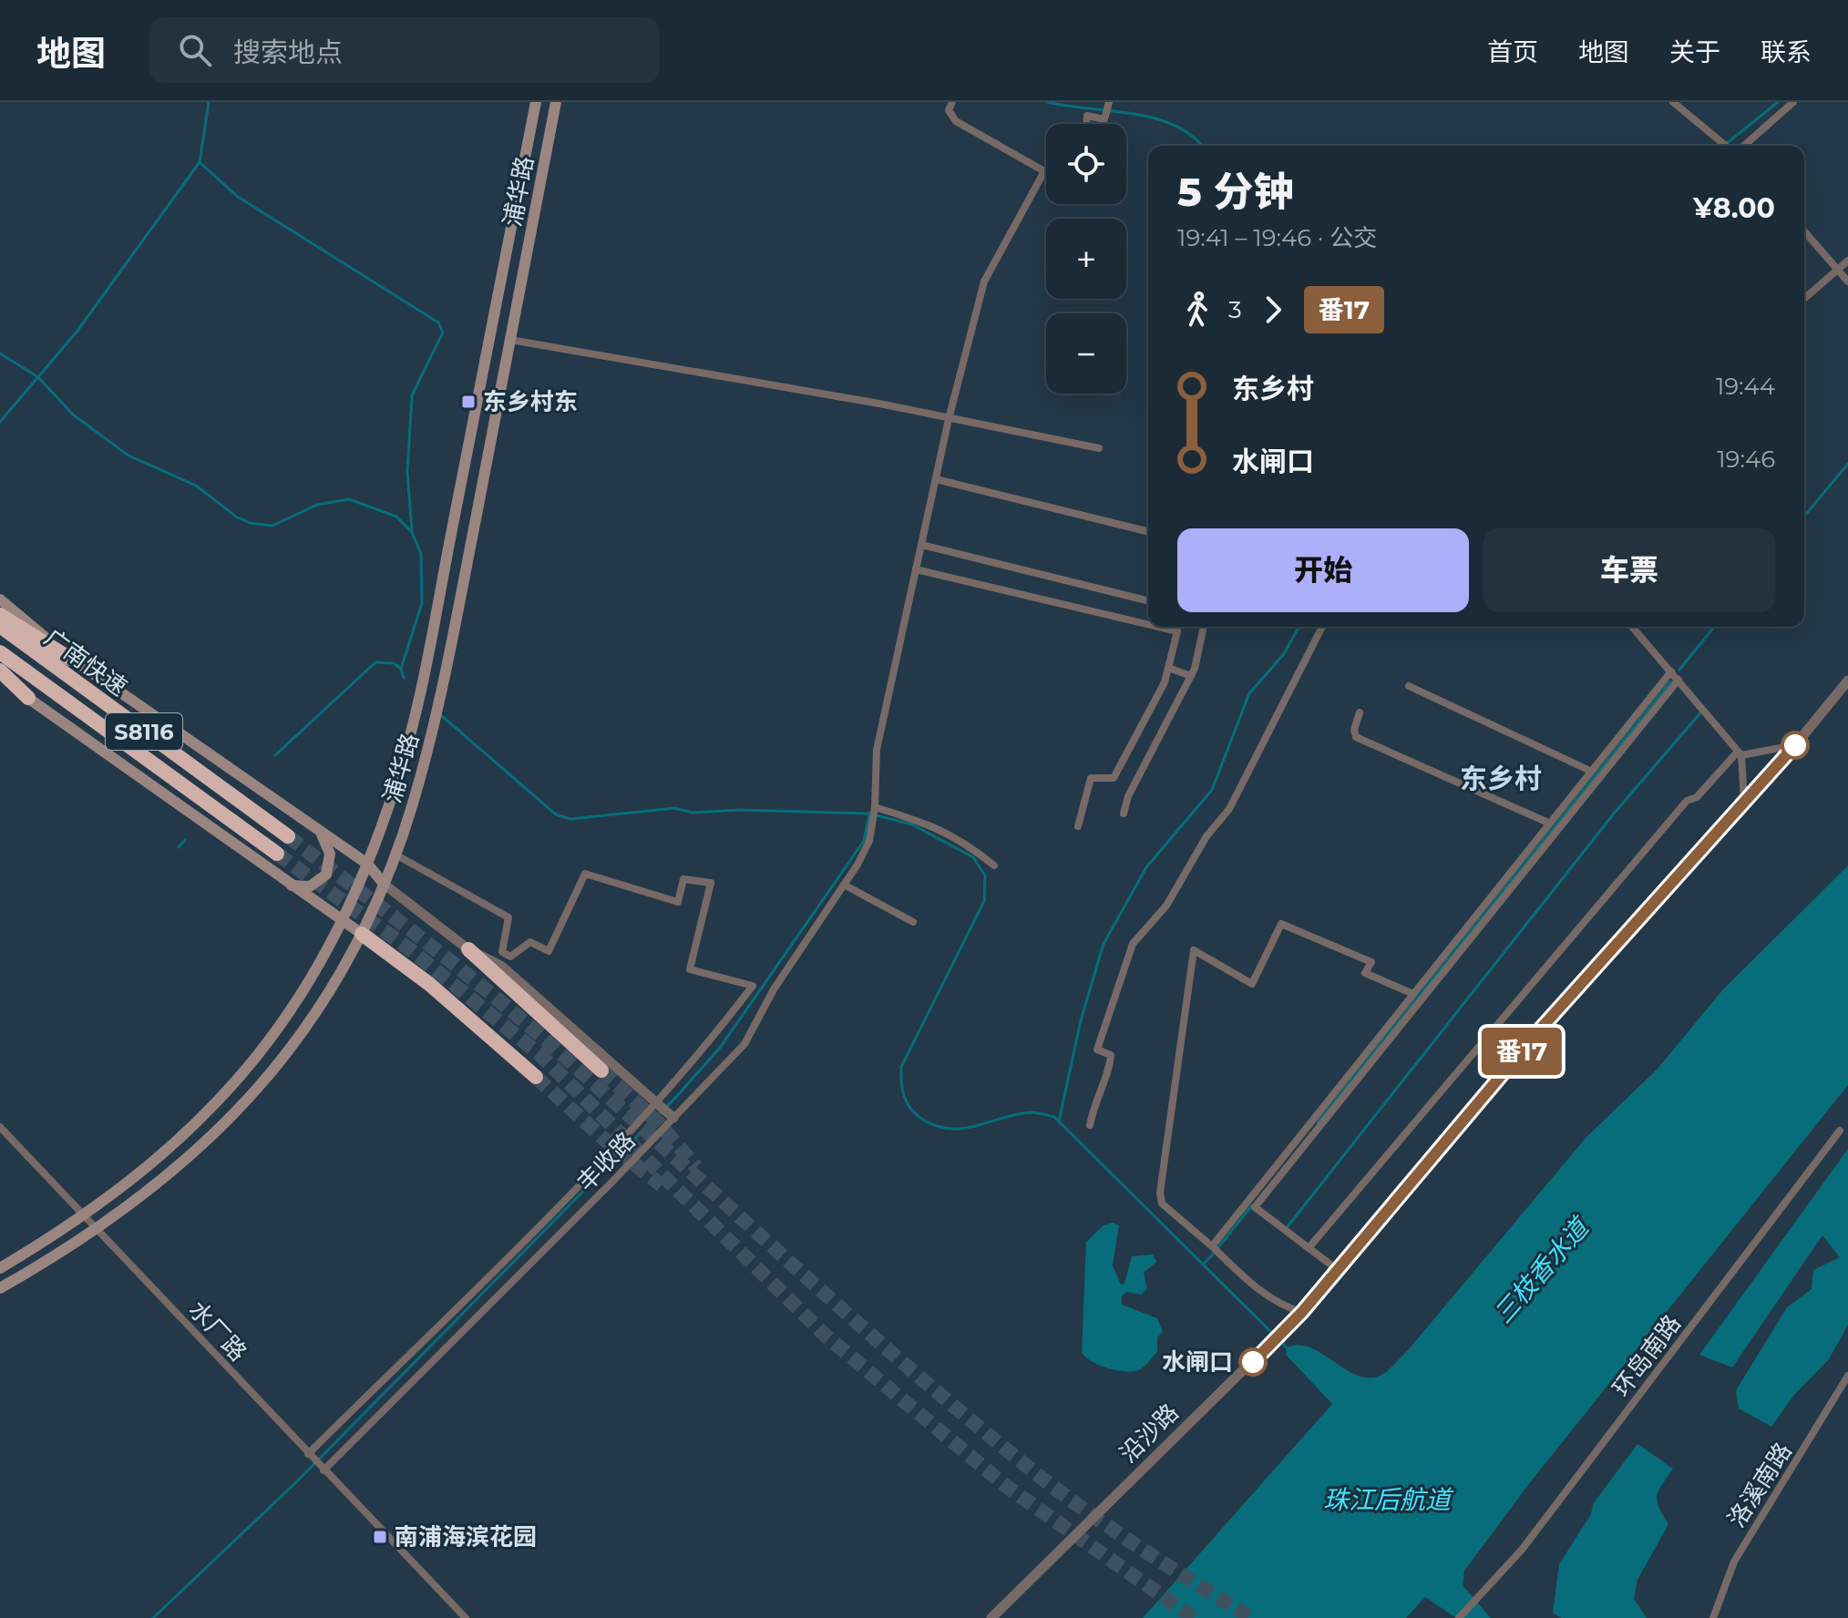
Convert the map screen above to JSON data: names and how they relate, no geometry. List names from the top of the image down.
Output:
{
  "streets": {
    "highway": ["广南快速", "S8116"],
    "main road": ["浦华路"],
    "street": [
      "丰收路",
      "水厂路",
      "环岛南路",
      "沿沙路",
      "洛溪南路"
    ]
  },
  "crossings": [
    ["浦华路", "水厂路"],
    ["丰收路", "水厂路"]
  ],
  "districts": ["东乡村"],
  "water": ["三枝香水道", "珠江后航道"],
  "places": {
    "transit": ["东乡村东", "南浦海滨花园"],
    "other": ["水闸口"]
  },
  "lines": ["bus line 番17"],
  "page": {
    "header": "地图",
    "search": "搜索地点",
    "nav": [
      "首页",
      "地图",
      "关于",
      "联系"
    ],
    "on_map": "番17",
    "map_buttons": ["+", "−"],
    "heading": ["5 分钟", "19:41 – 19:46 · 公交", "¥8.00"],
    "legs": ["3", "番17"],
    "list": [
      {
        "name": "东乡村",
        "value": "19:44"
      },
      {
        "name": "水闸口",
        "value": "19:46"
      }
    ],
    "buttons": ["开始", "车票"]
  }
}
